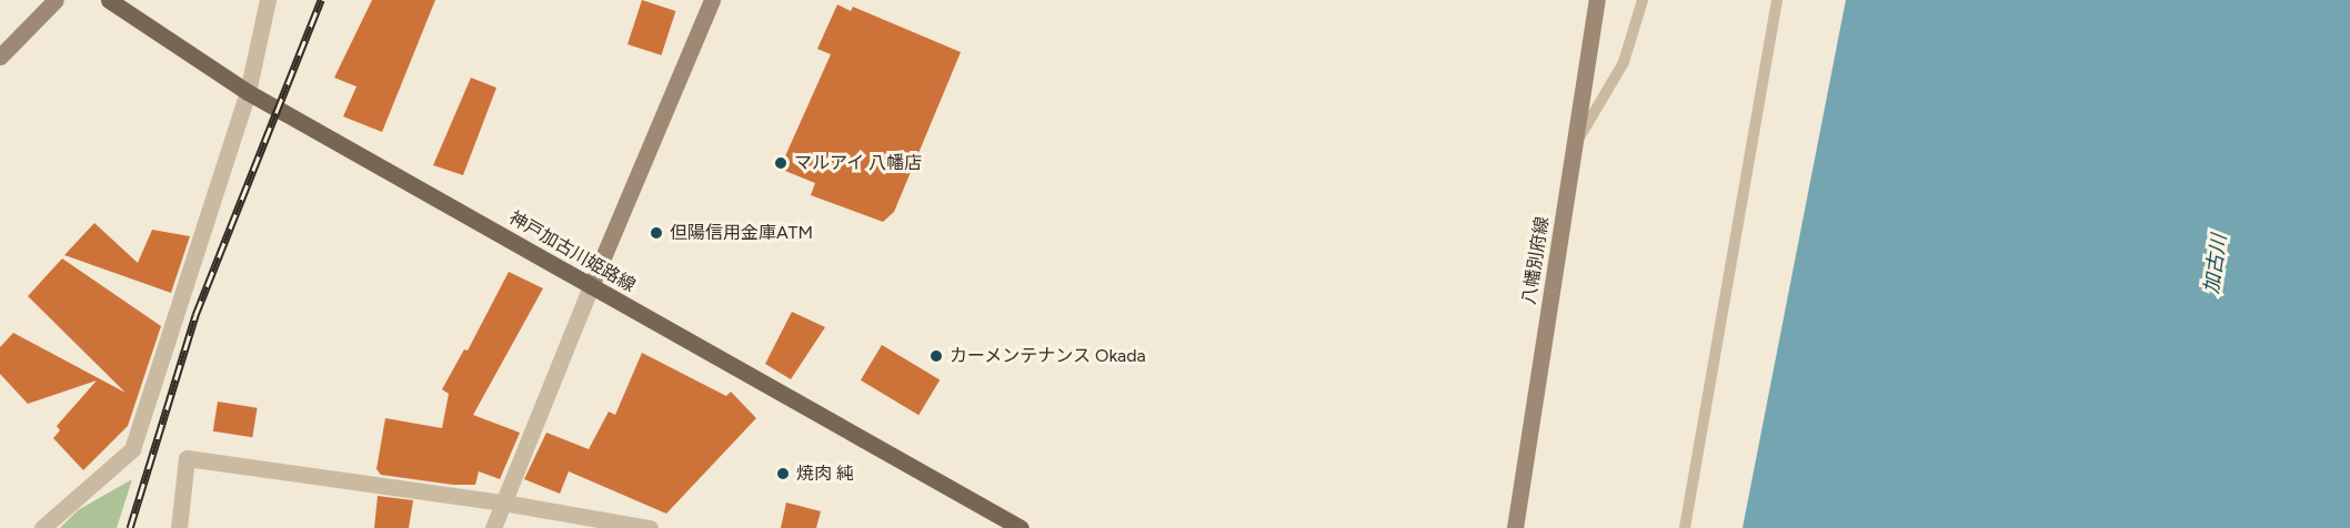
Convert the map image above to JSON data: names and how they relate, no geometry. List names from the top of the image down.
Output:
{
  "streets": {
    "main road": ["神戸加古川姫路線", "八幡別府線"]
  },
  "water": ["加古川"],
  "places": [
    "マルアイ 八幡店",
    "但陽信用金庫ATM",
    "カーメンテナンス Okada",
    "焼肉 純"
  ]
}
